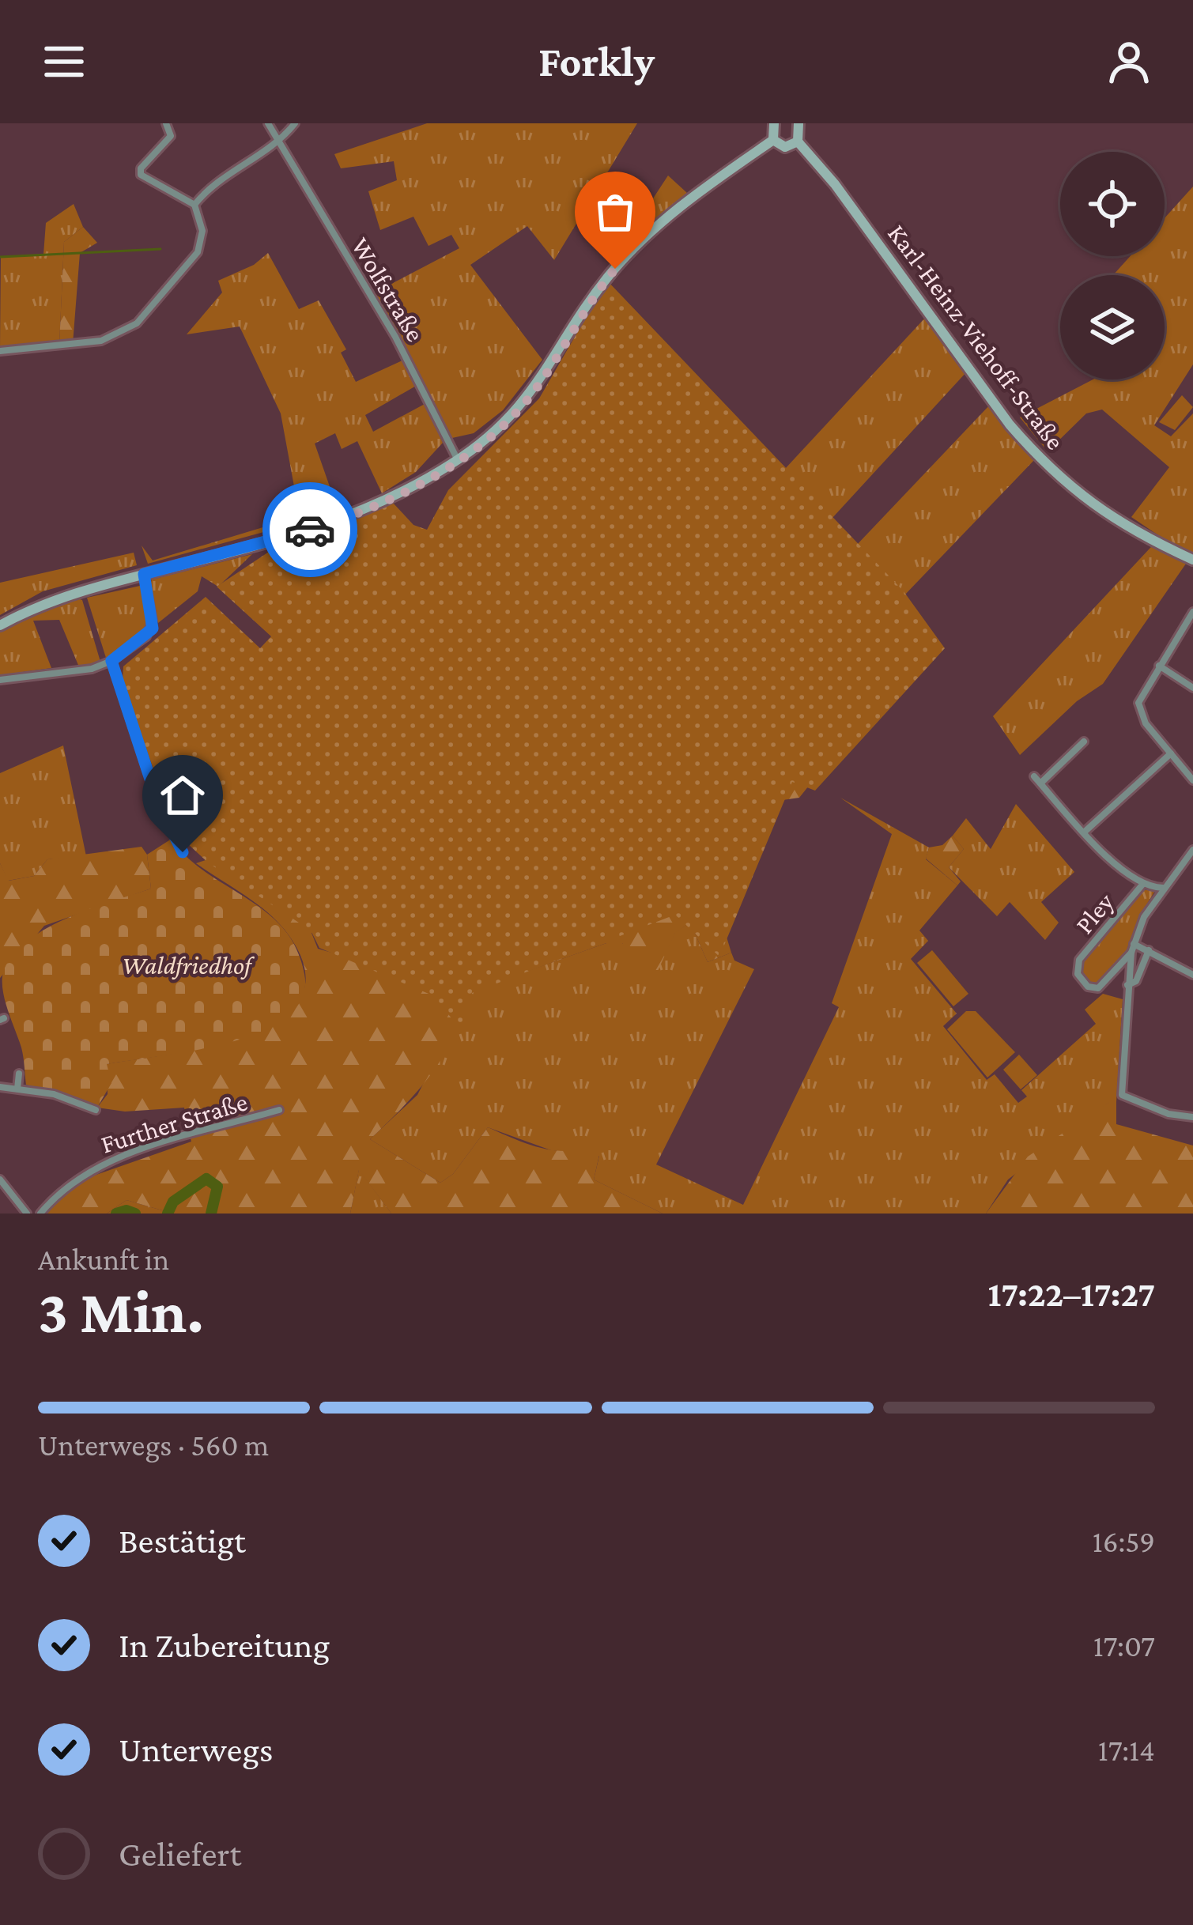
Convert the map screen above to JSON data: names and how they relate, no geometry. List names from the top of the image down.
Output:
{
  "streets": {
    "main road": ["Karl-Heinz-Viehoff-Straße"],
    "street": ["Wolfstraße", "Pley", "Further Straße"]
  },
  "parks": ["Waldfriedhof"],
  "page": {
    "header": "Forkly",
    "heading": ["3 Min.", "Ankunft in", "17:22–17:27"],
    "bar": "Unterwegs · 560 m",
    "list": [
      ["Bestätigt", "16:59"],
      ["In Zubereitung", "17:07"],
      ["Unterwegs", "17:14"],
      "Geliefert"
    ]
  }
}
